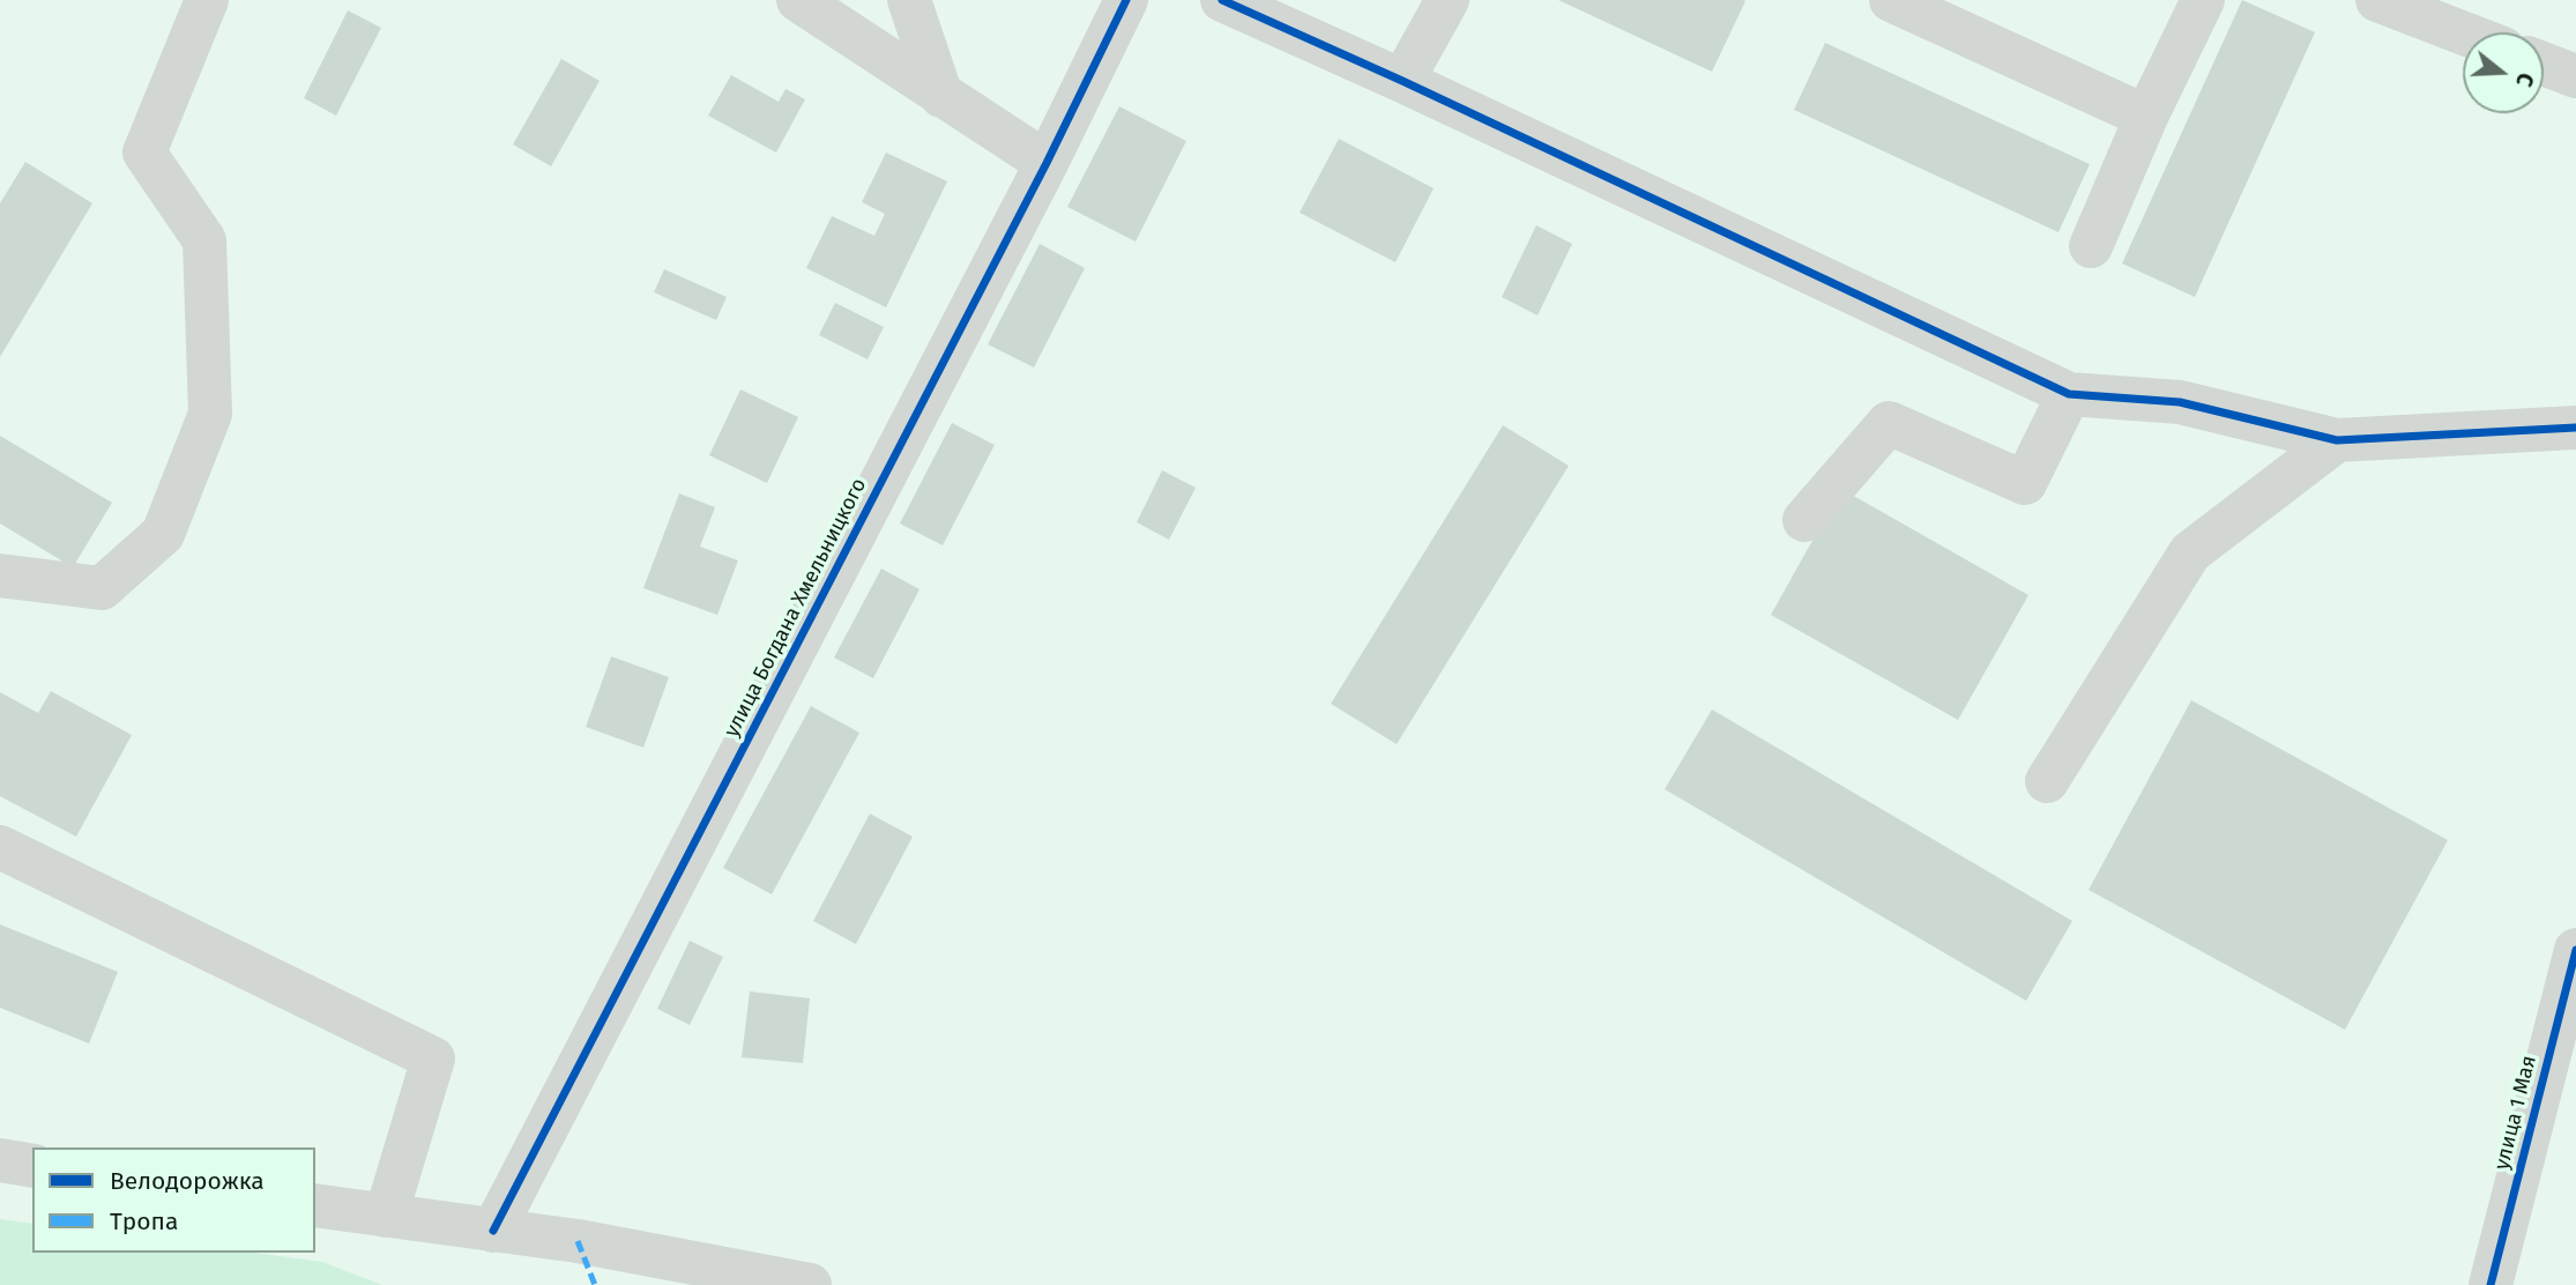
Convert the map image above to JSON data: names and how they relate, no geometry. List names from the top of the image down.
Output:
{
  "streets": {
    "street": ["улица Богдана Хмельницкого", "улица 1 Мая"]
  },
  "legend": ["Велодорожка", "Тропа"],
  "north": "right"
}
